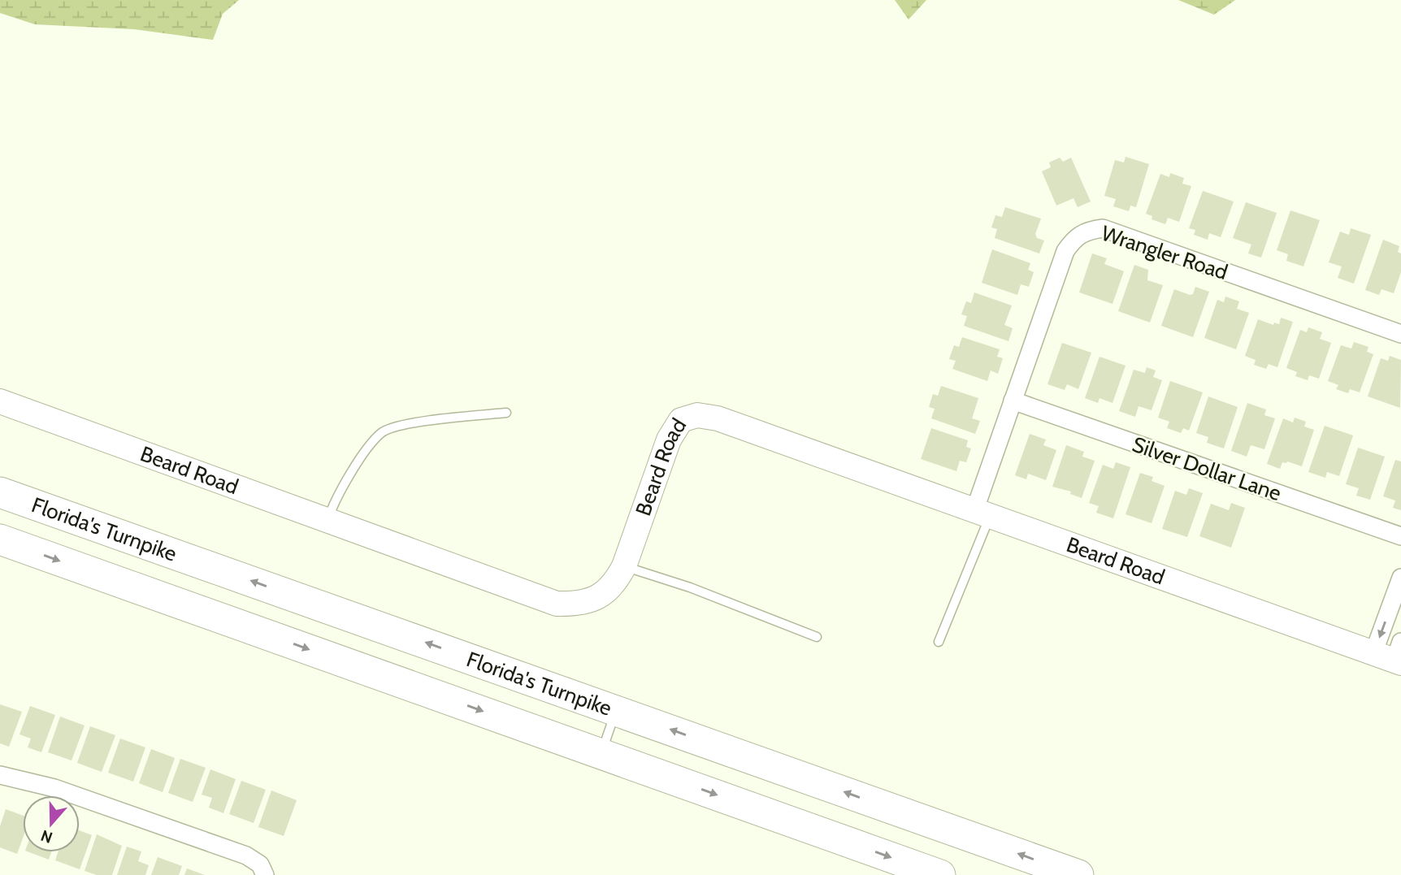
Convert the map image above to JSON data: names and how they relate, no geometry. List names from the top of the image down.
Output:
{
  "streets": {
    "highway": ["Florida's Turnpike"],
    "street": ["Wrangler Road", "Silver Dollar Lane", "Beard Road"]
  },
  "crossings": [
    ["Wrangler Road", "Silver Dollar Lane"],
    ["Wrangler Road", "Beard Road"]
  ],
  "north": "bottom"
}
